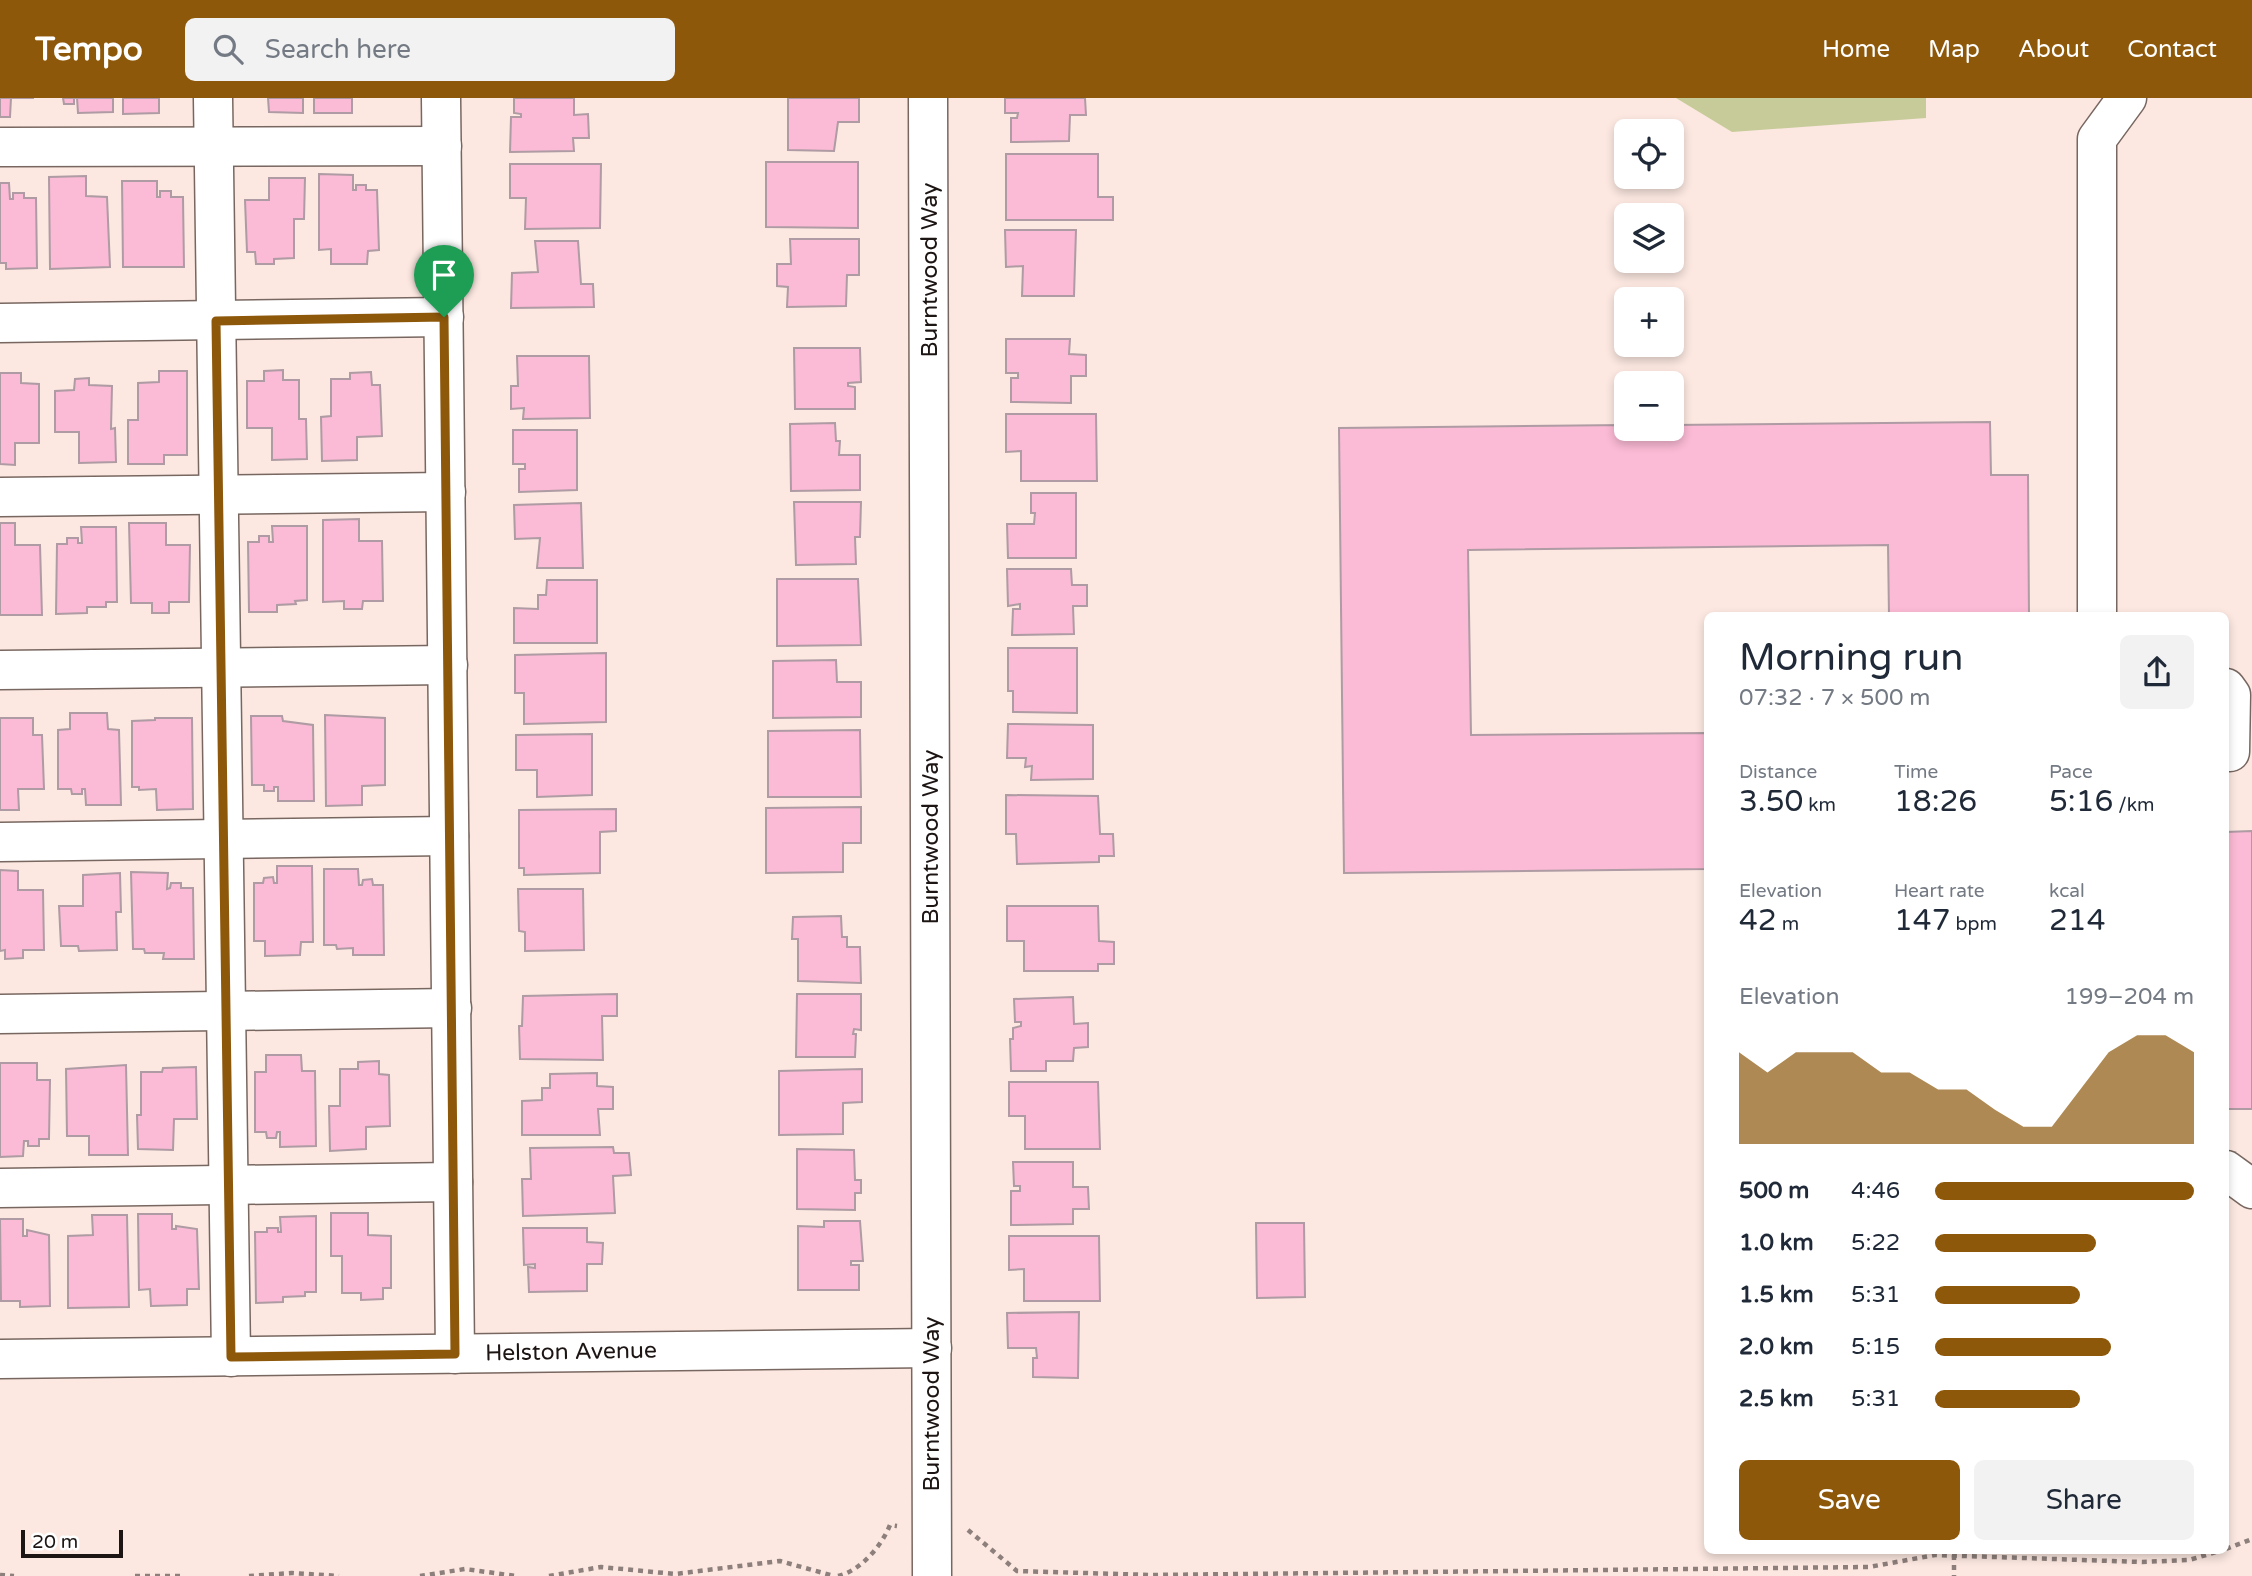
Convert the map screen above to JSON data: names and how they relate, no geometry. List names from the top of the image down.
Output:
{
  "streets": {
    "street": ["Burntwood Way", "Helston Avenue"]
  },
  "crossings": [
    ["Burntwood Way", "Helston Avenue"]
  ],
  "scale_bar": "20 m",
  "page": {
    "header": "Tempo",
    "search": "Search here",
    "nav": [
      "Home",
      "Map",
      "About",
      "Contact"
    ],
    "map_buttons": ["+", "−"],
    "heading": ["Morning run", "07:32 · 7 × 500 m"],
    "stats": [
      ["Distance", "3.50 km"],
      ["Time", "18:26"],
      ["Pace", "5:16 /km"],
      ["Elevation", "42 m"],
      ["Heart rate", "147 bpm"],
      ["kcal", "214"]
    ],
    "chart": ["Elevation", "199–204 m"],
    "list": [
      {
        "name": "500 m",
        "note": "4:46"
      },
      {
        "name": "1.0 km",
        "note": "5:22"
      },
      {
        "name": "1.5 km",
        "note": "5:31"
      },
      {
        "name": "2.0 km",
        "note": "5:15"
      },
      {
        "name": "2.5 km",
        "note": "5:31"
      }
    ],
    "buttons": ["Save", "Share"],
    "scale": "20 m"
  }
}
